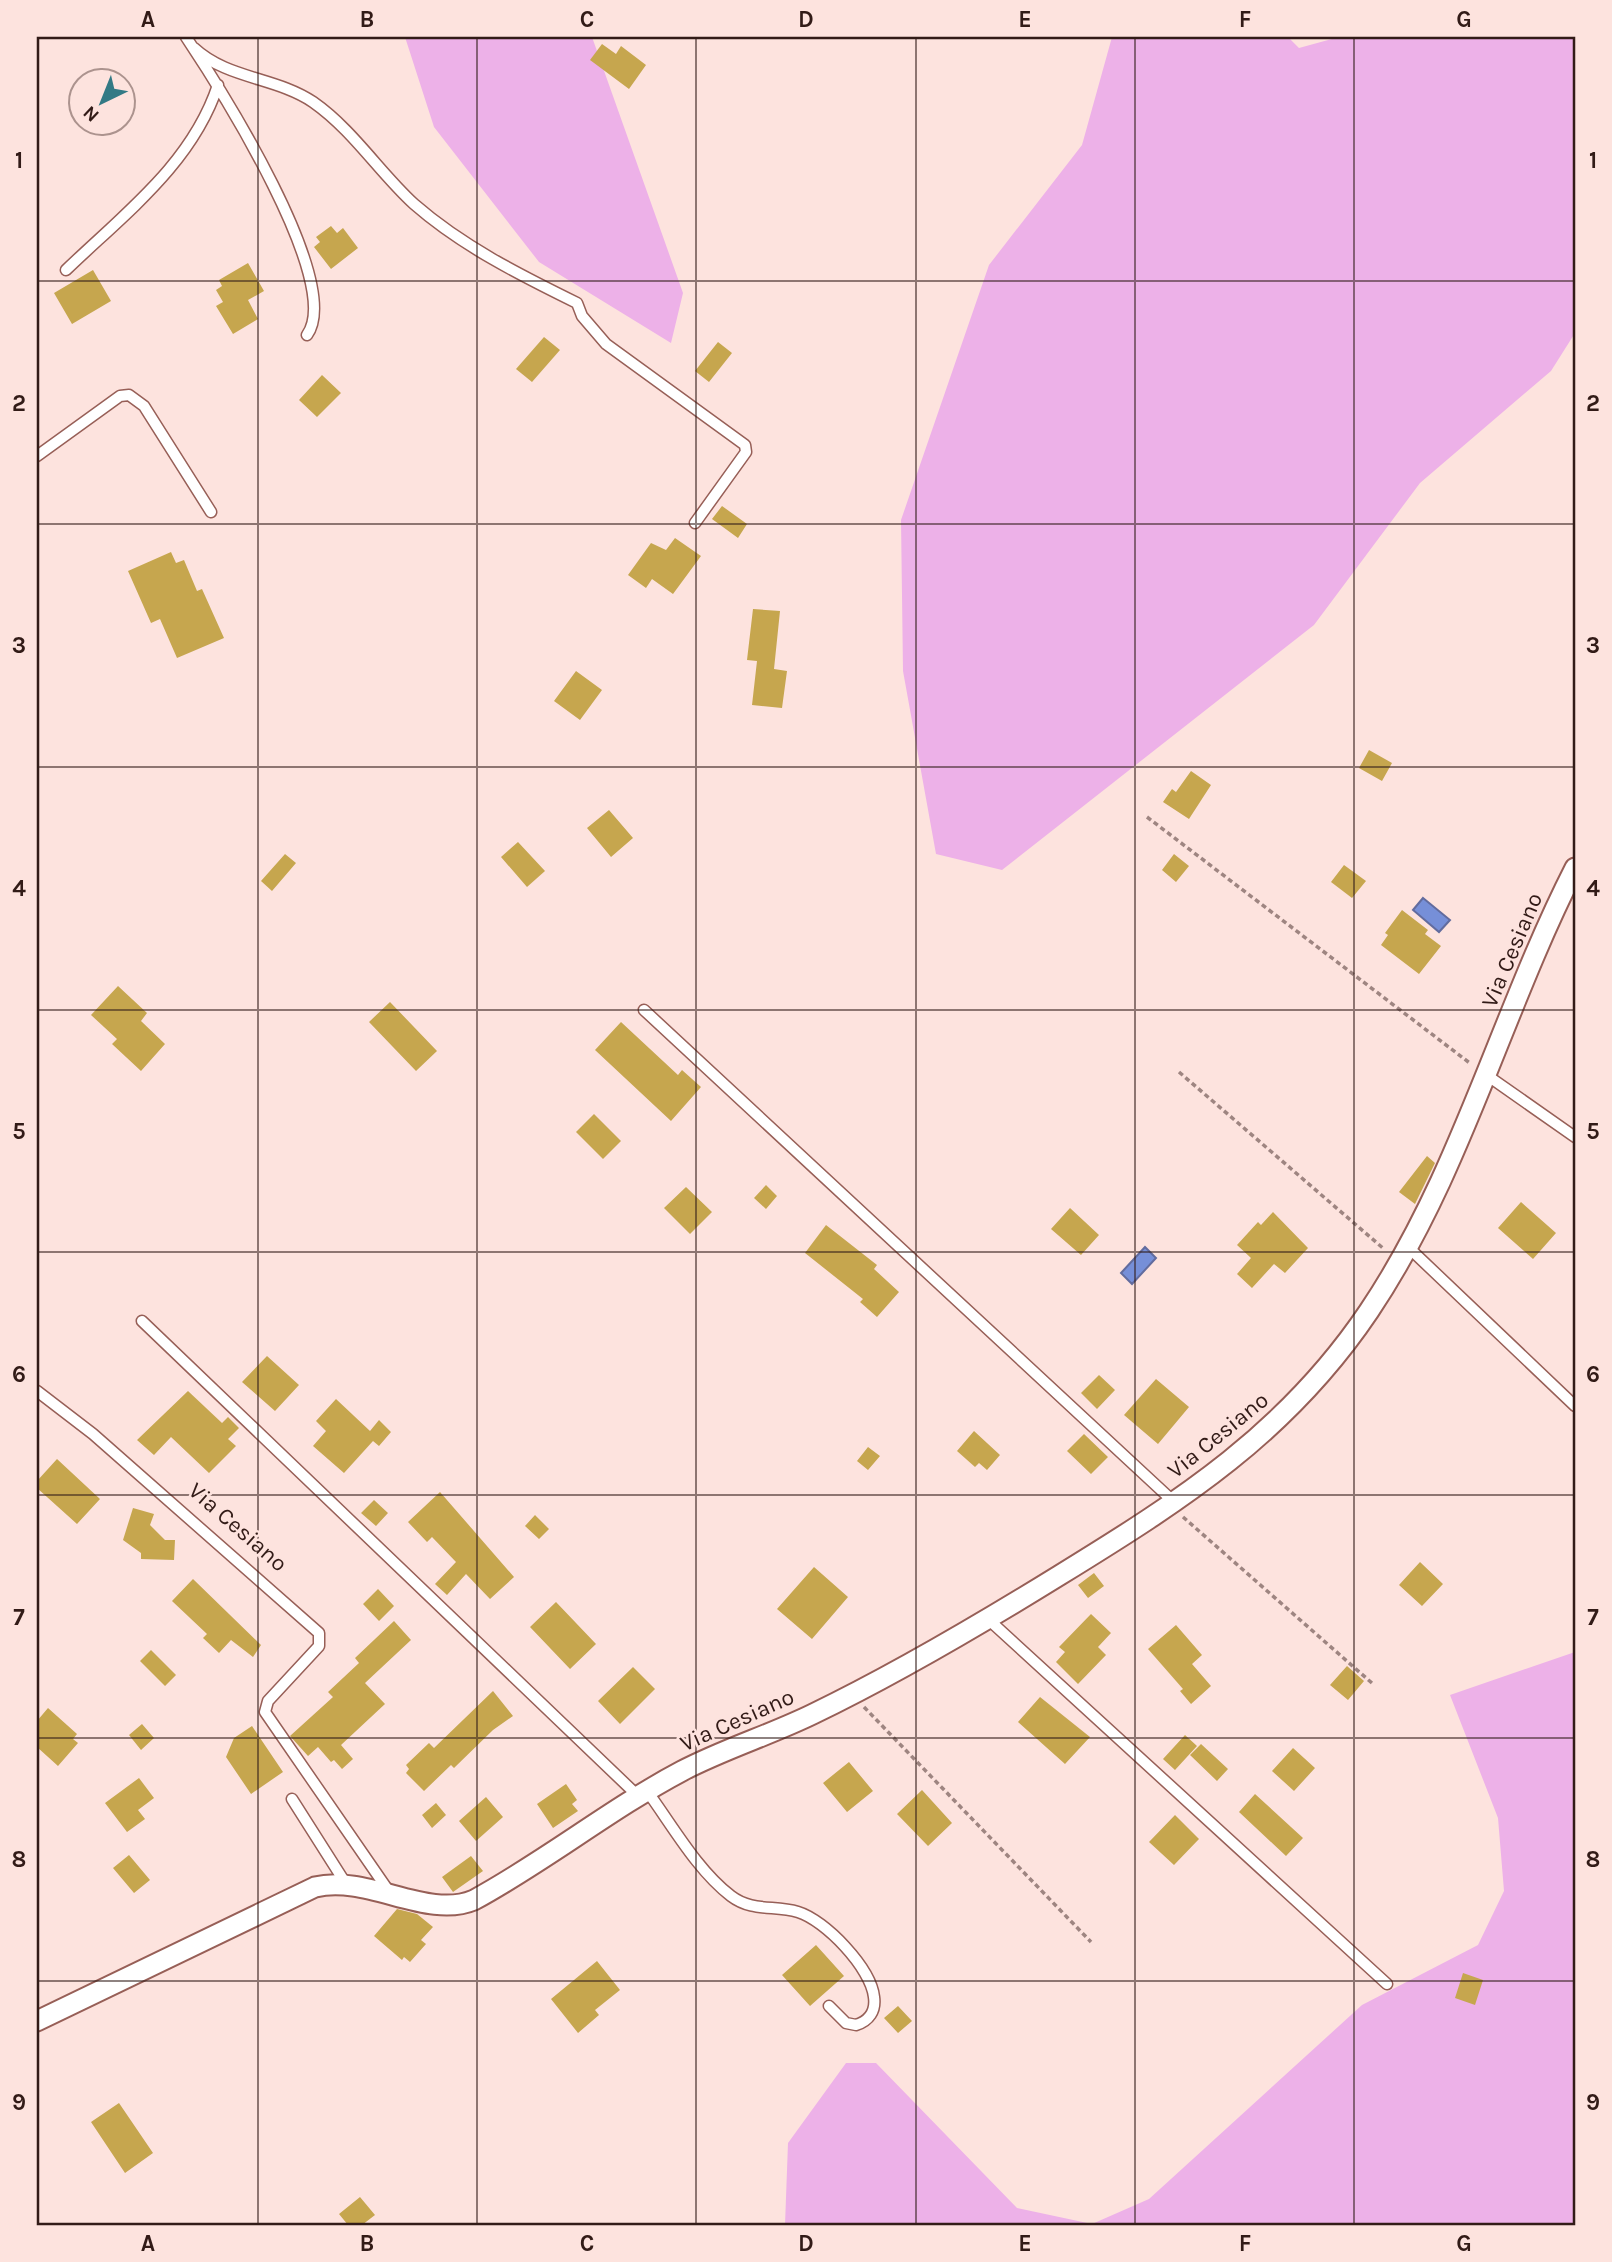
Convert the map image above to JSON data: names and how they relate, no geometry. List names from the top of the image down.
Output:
{
  "streets": {
    "street": ["Via Cesiano"]
  },
  "north": "bottom left",
  "grid": {
    "columns": [
      "A",
      "B",
      "C",
      "D",
      "E",
      "F",
      "G"
    ],
    "rows": [
      "1",
      "2",
      "3",
      "4",
      "5",
      "6",
      "7",
      "8",
      "9"
    ]
  }
}
